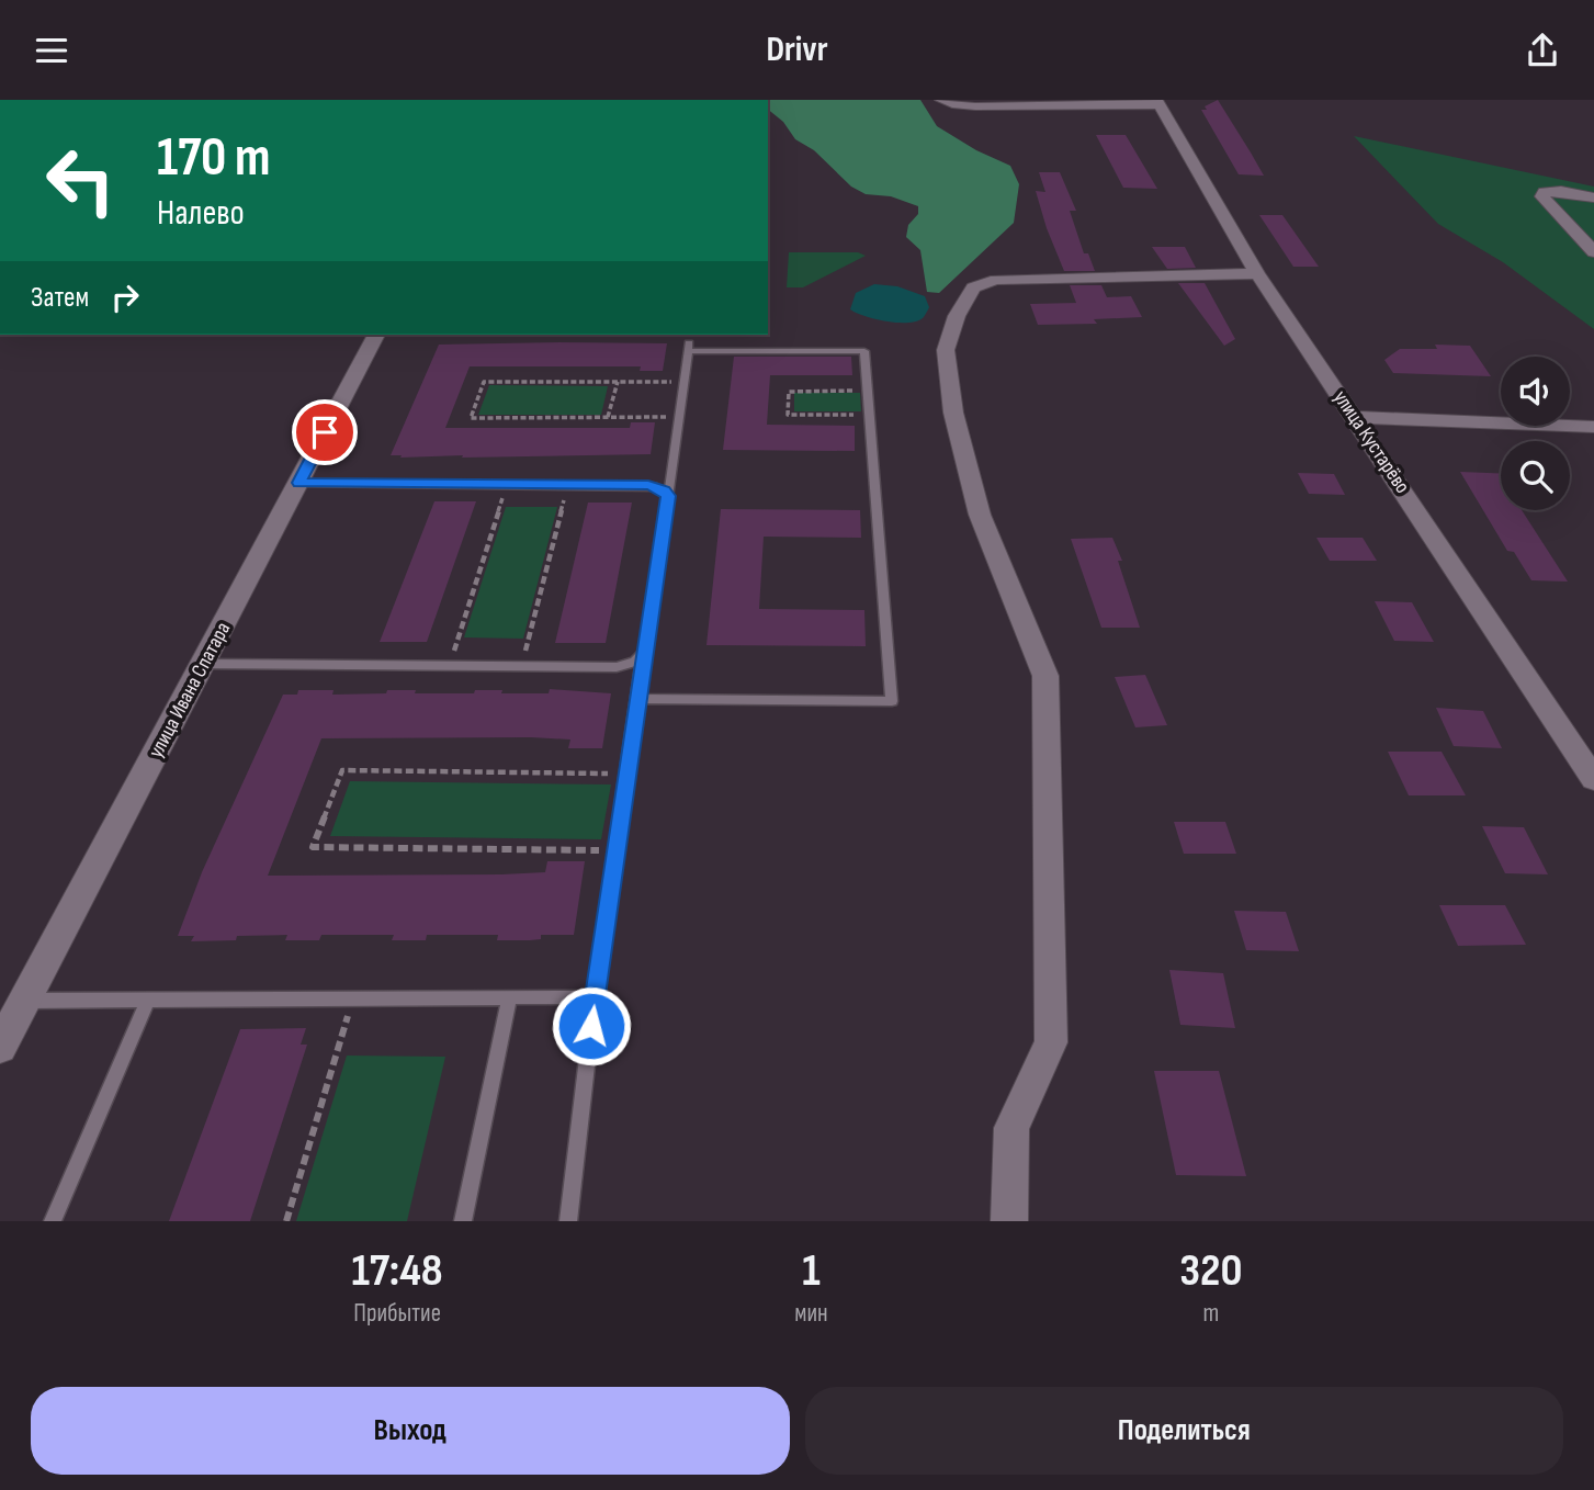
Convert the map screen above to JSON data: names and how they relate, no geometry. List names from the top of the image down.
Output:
{
  "streets": {
    "street": ["улица Кустарёво", "улица Ивана Спатара"]
  },
  "page": {
    "header": "Drivr",
    "turn": ["170 m", "Налево"],
    "then": "Затем",
    "eta": [
      "17:48",
      "Прибытие",
      "1",
      "мин",
      "320",
      "m"
    ],
    "buttons": ["Выход", "Поделиться"]
  }
}
